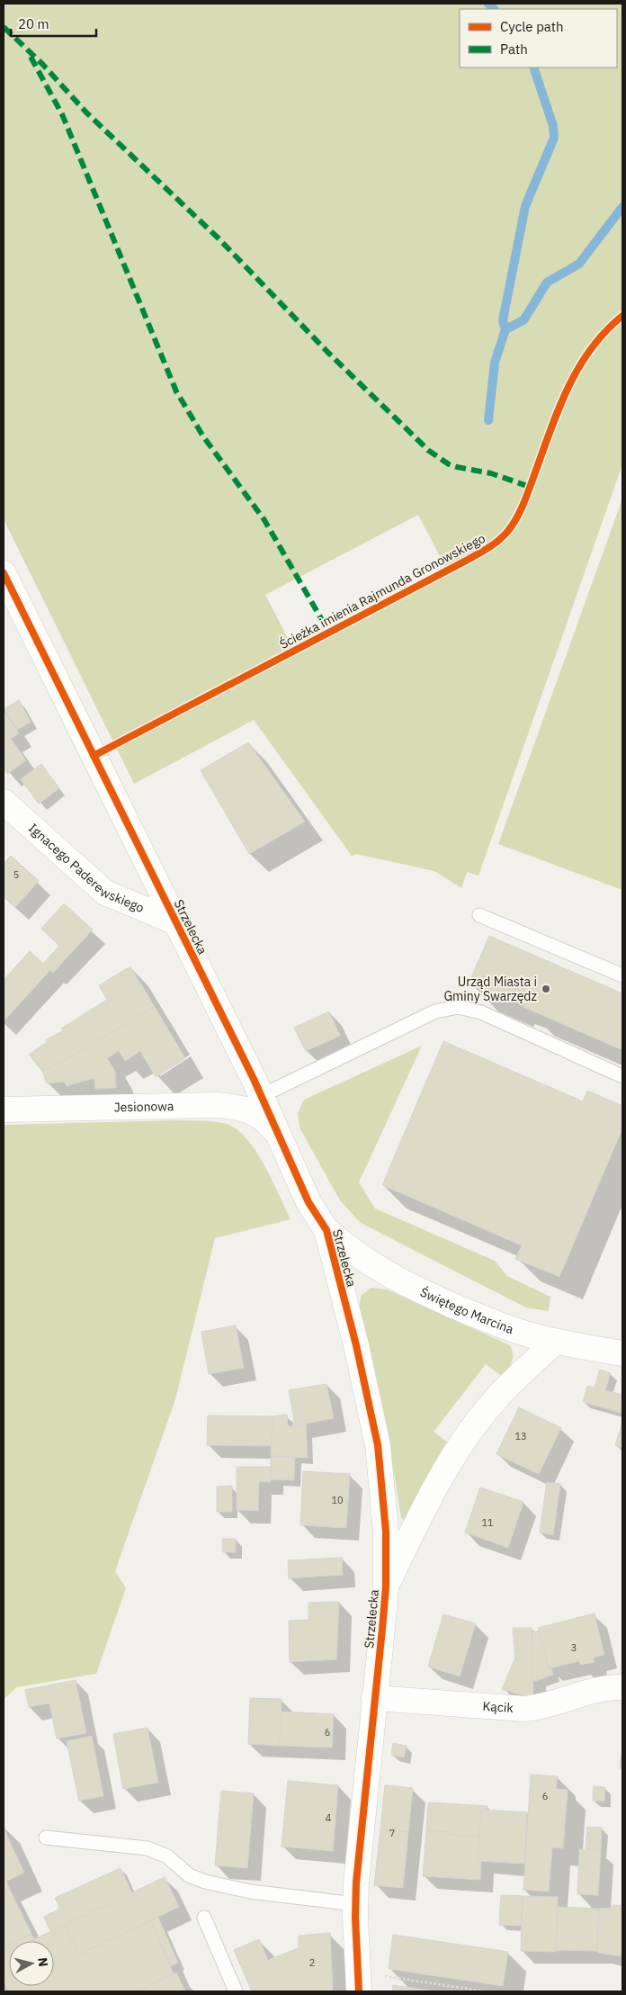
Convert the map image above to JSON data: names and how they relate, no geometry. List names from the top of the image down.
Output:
{
  "streets": {
    "street": [
      "Ignacego Paderewskiego",
      "Strzelecka",
      "Jesionowa",
      "Świętego Marcina",
      "Kącik"
    ],
    "cycle path": ["Ścieżka imienia Rajmunda Gronowskiego"]
  },
  "crossings": [
    ["Ignacego Paderewskiego", "Strzelecka"],
    ["Strzelecka", "Jesionowa"],
    ["Strzelecka", "Świętego Marcina"],
    ["Strzelecka", "Kącik"]
  ],
  "places": ["Urząd Miasta i Gminy Swarzędz"],
  "house_numbers": [
    "5",
    "13",
    "10",
    "11",
    "3",
    "6",
    "6",
    "4",
    "7",
    "2"
  ],
  "legend": ["Cycle path", "Path"],
  "scale_bar": "20 m",
  "north": "right"
}
